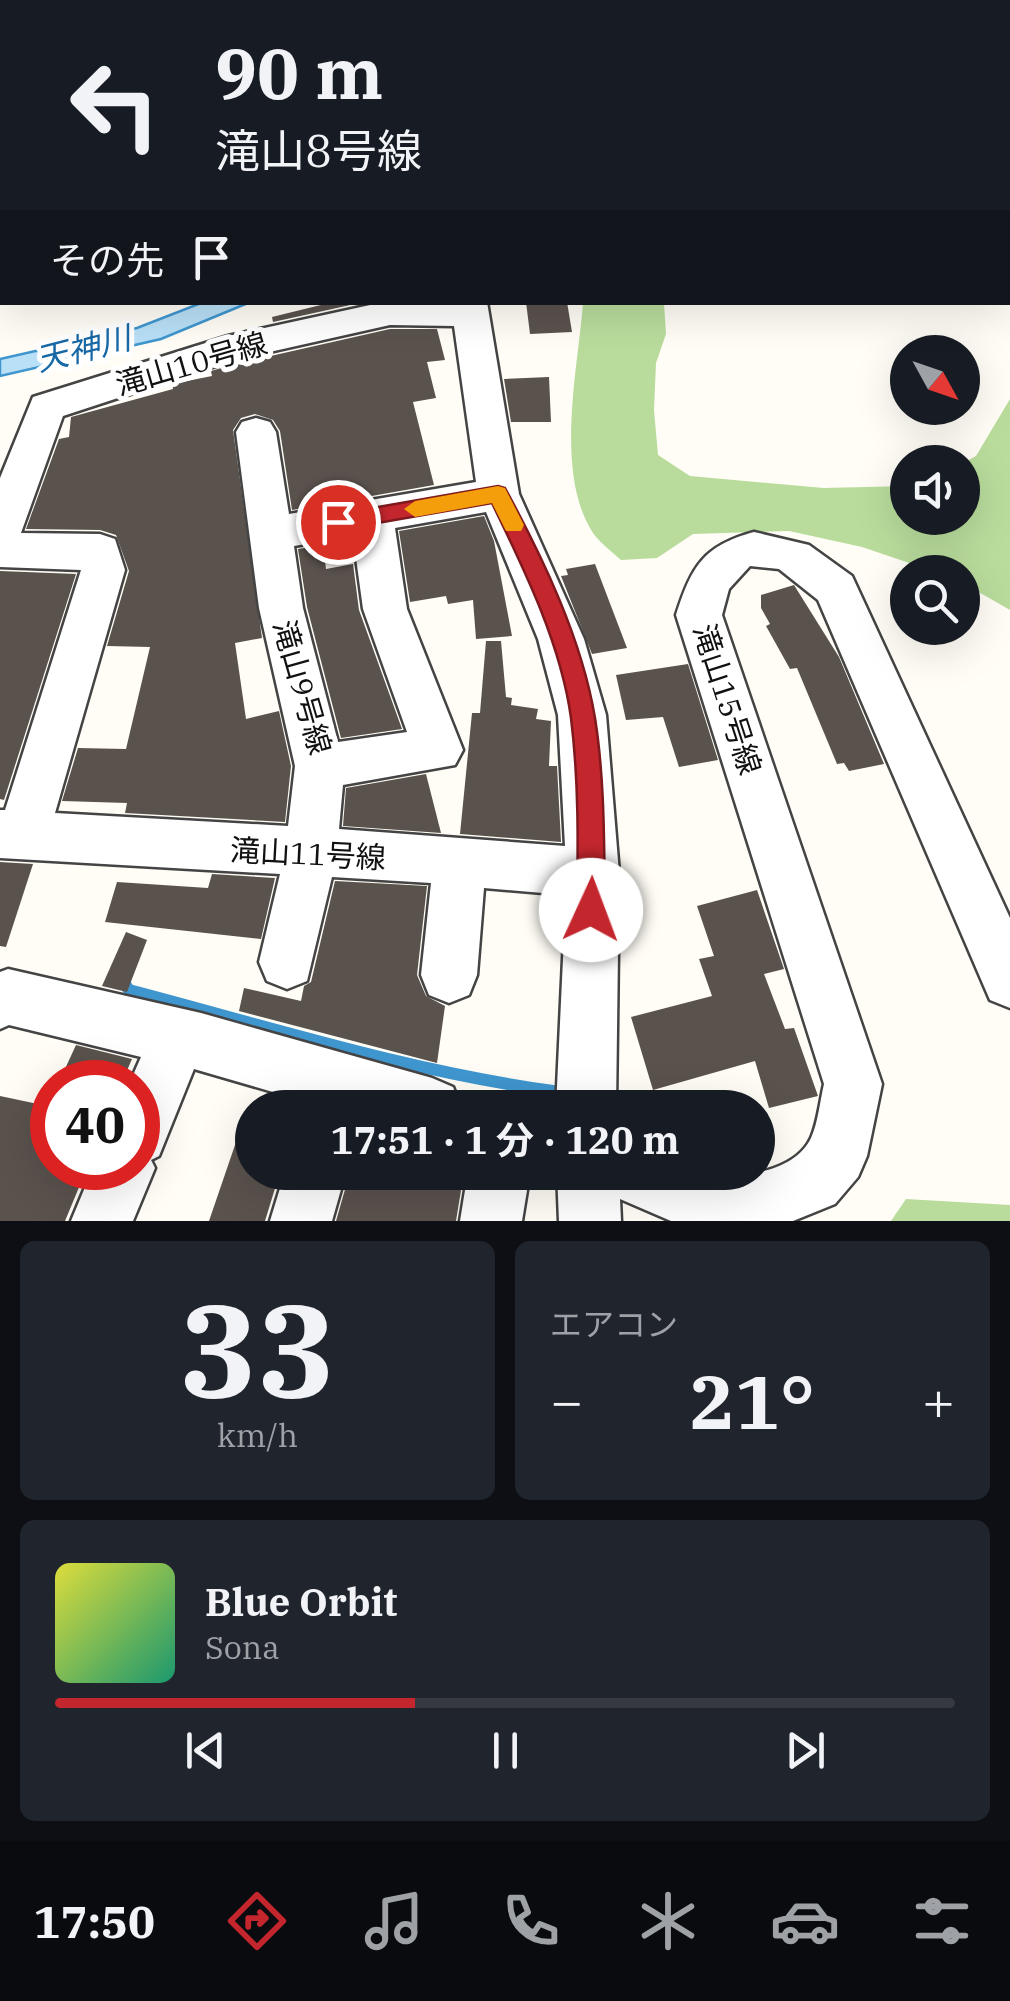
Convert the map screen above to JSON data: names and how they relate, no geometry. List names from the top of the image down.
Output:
{
  "streets": {
    "street": [
      "滝山10号線",
      "滝山9号線",
      "滝山15号線",
      "滝山11号線"
    ]
  },
  "water": ["天神川"],
  "north": "bottom right",
  "page": {
    "turn": ["90 m", "滝山8号線"],
    "then": "その先",
    "limit": "40",
    "trip": "17:51 · 1 分 · 120 m",
    "tile": [
      ["33", "km/h"],
      "エアコン"
    ],
    "heat": ["−", "21°", "+"],
    "song": ["Blue Orbit", "Sona"],
    "tabs": "17:50"
  }
}
